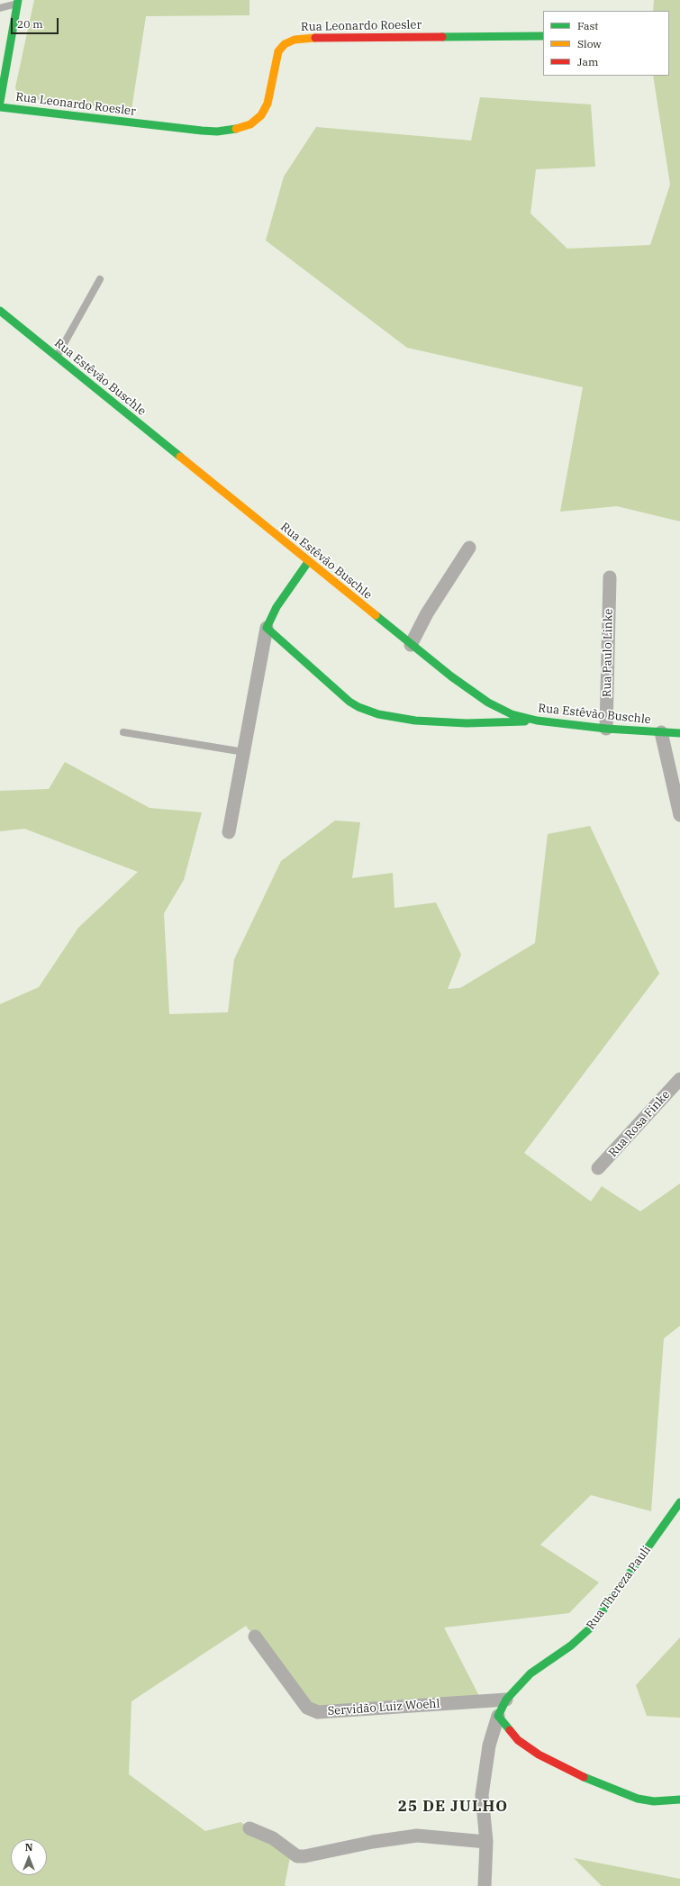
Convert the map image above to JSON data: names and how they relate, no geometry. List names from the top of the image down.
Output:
{
  "streets": {
    "street": [
      "Rua Leonardo Roesler",
      "Rua Estêvão Buschle",
      "Rua Paulo Linke",
      "Rua Rosa Finke",
      "Rua Thereza Pauli",
      "Servidão Luiz Woehl"
    ]
  },
  "crossings": [
    ["Rua Estêvão Buschle", "Rua Paulo Linke"],
    ["Rua Thereza Pauli", "Servidão Luiz Woehl"]
  ],
  "districts": ["25 DE JULHO"],
  "legend": ["Fast", "Slow", "Jam"],
  "scale_bar": "20 m",
  "north": "top"
}
